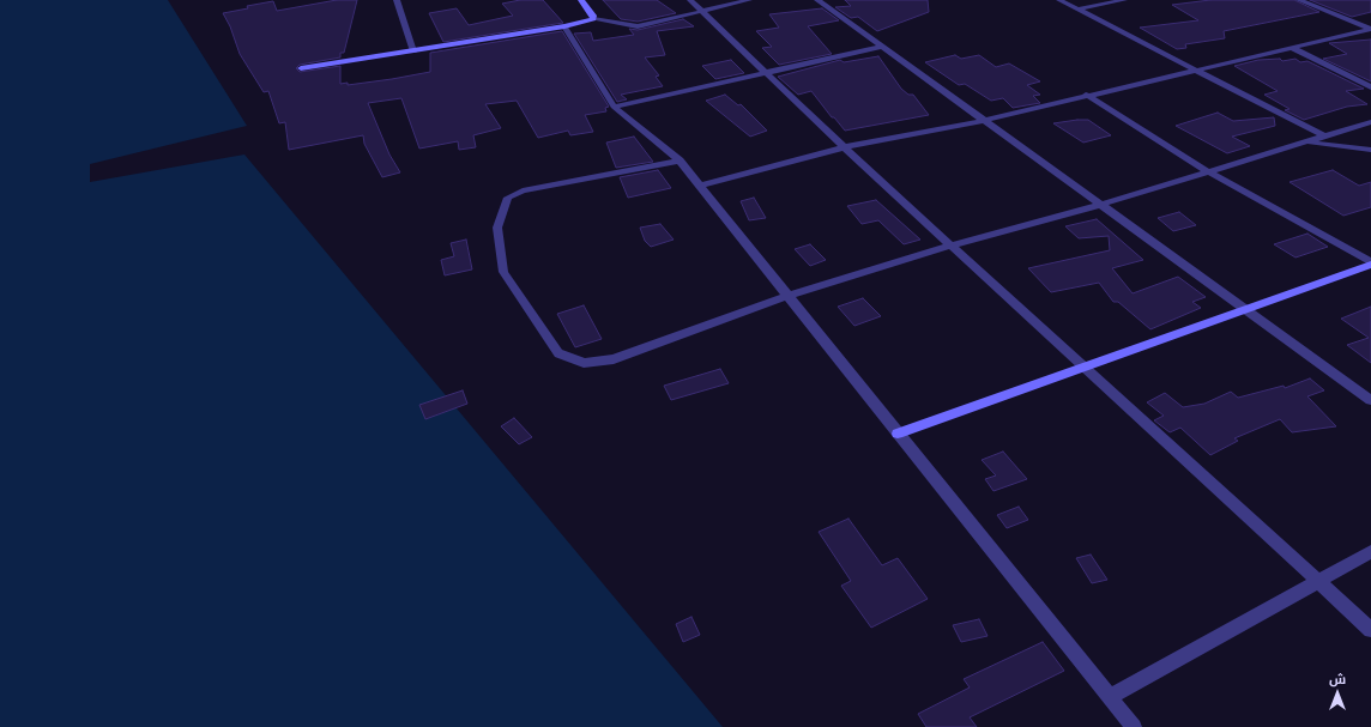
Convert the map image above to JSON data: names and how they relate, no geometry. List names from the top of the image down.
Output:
{
  "north": "top"
}
